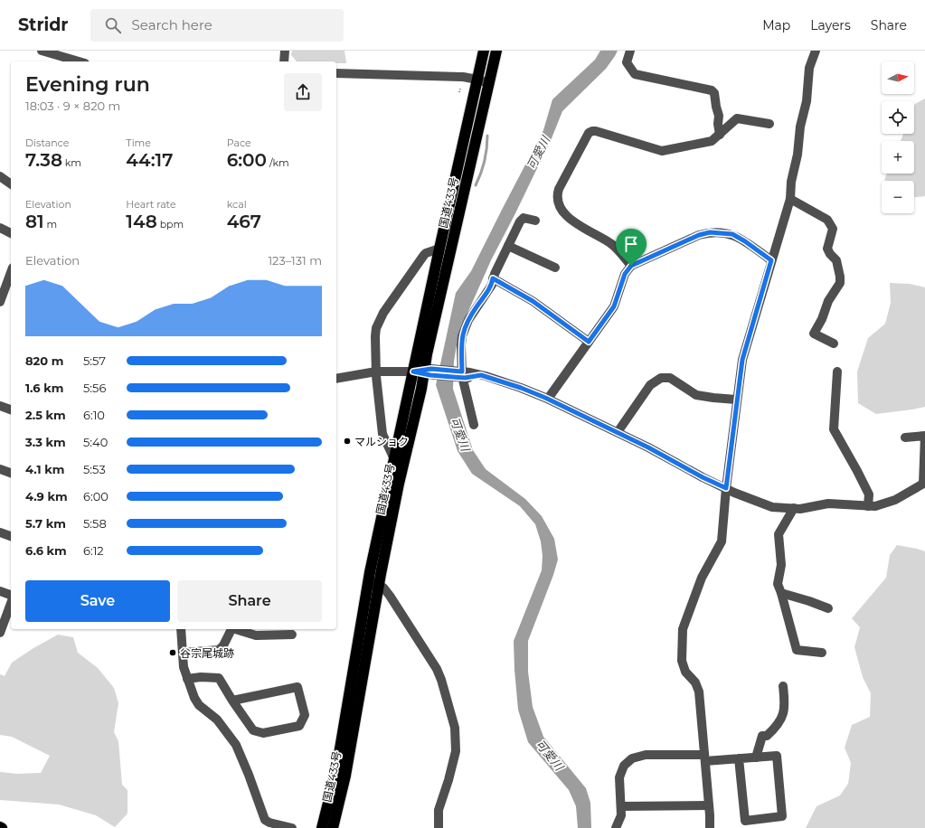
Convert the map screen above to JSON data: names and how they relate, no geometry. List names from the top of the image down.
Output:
{
  "streets": {
    "highway": ["国道433号"]
  },
  "water": ["可愛川"],
  "places": ["マルショク", "谷宗尾城跡"],
  "north": "right",
  "page": {
    "header": "Stridr",
    "search": "Search here",
    "nav": ["Map", "Layers", "Share"],
    "map_buttons": ["+", "−"],
    "heading": ["Evening run", "18:03 · 9 × 820 m"],
    "stats": [
      ["Distance", "7.38 km"],
      ["Time", "44:17"],
      ["Pace", "6:00 /km"],
      ["Elevation", "81 m"],
      ["Heart rate", "148 bpm"],
      ["kcal", "467"]
    ],
    "chart": ["Elevation", "123–131 m"],
    "list": [
      {
        "name": "820 m",
        "note": "5:57"
      },
      {
        "name": "1.6 km",
        "note": "5:56"
      },
      {
        "name": "2.5 km",
        "note": "6:10"
      },
      {
        "name": "3.3 km",
        "note": "5:40"
      },
      {
        "name": "4.1 km",
        "note": "5:53"
      },
      {
        "name": "4.9 km",
        "note": "6:00"
      },
      {
        "name": "5.7 km",
        "note": "5:58"
      },
      {
        "name": "6.6 km",
        "note": "6:12"
      }
    ],
    "buttons": ["Save", "Share"]
  }
}
